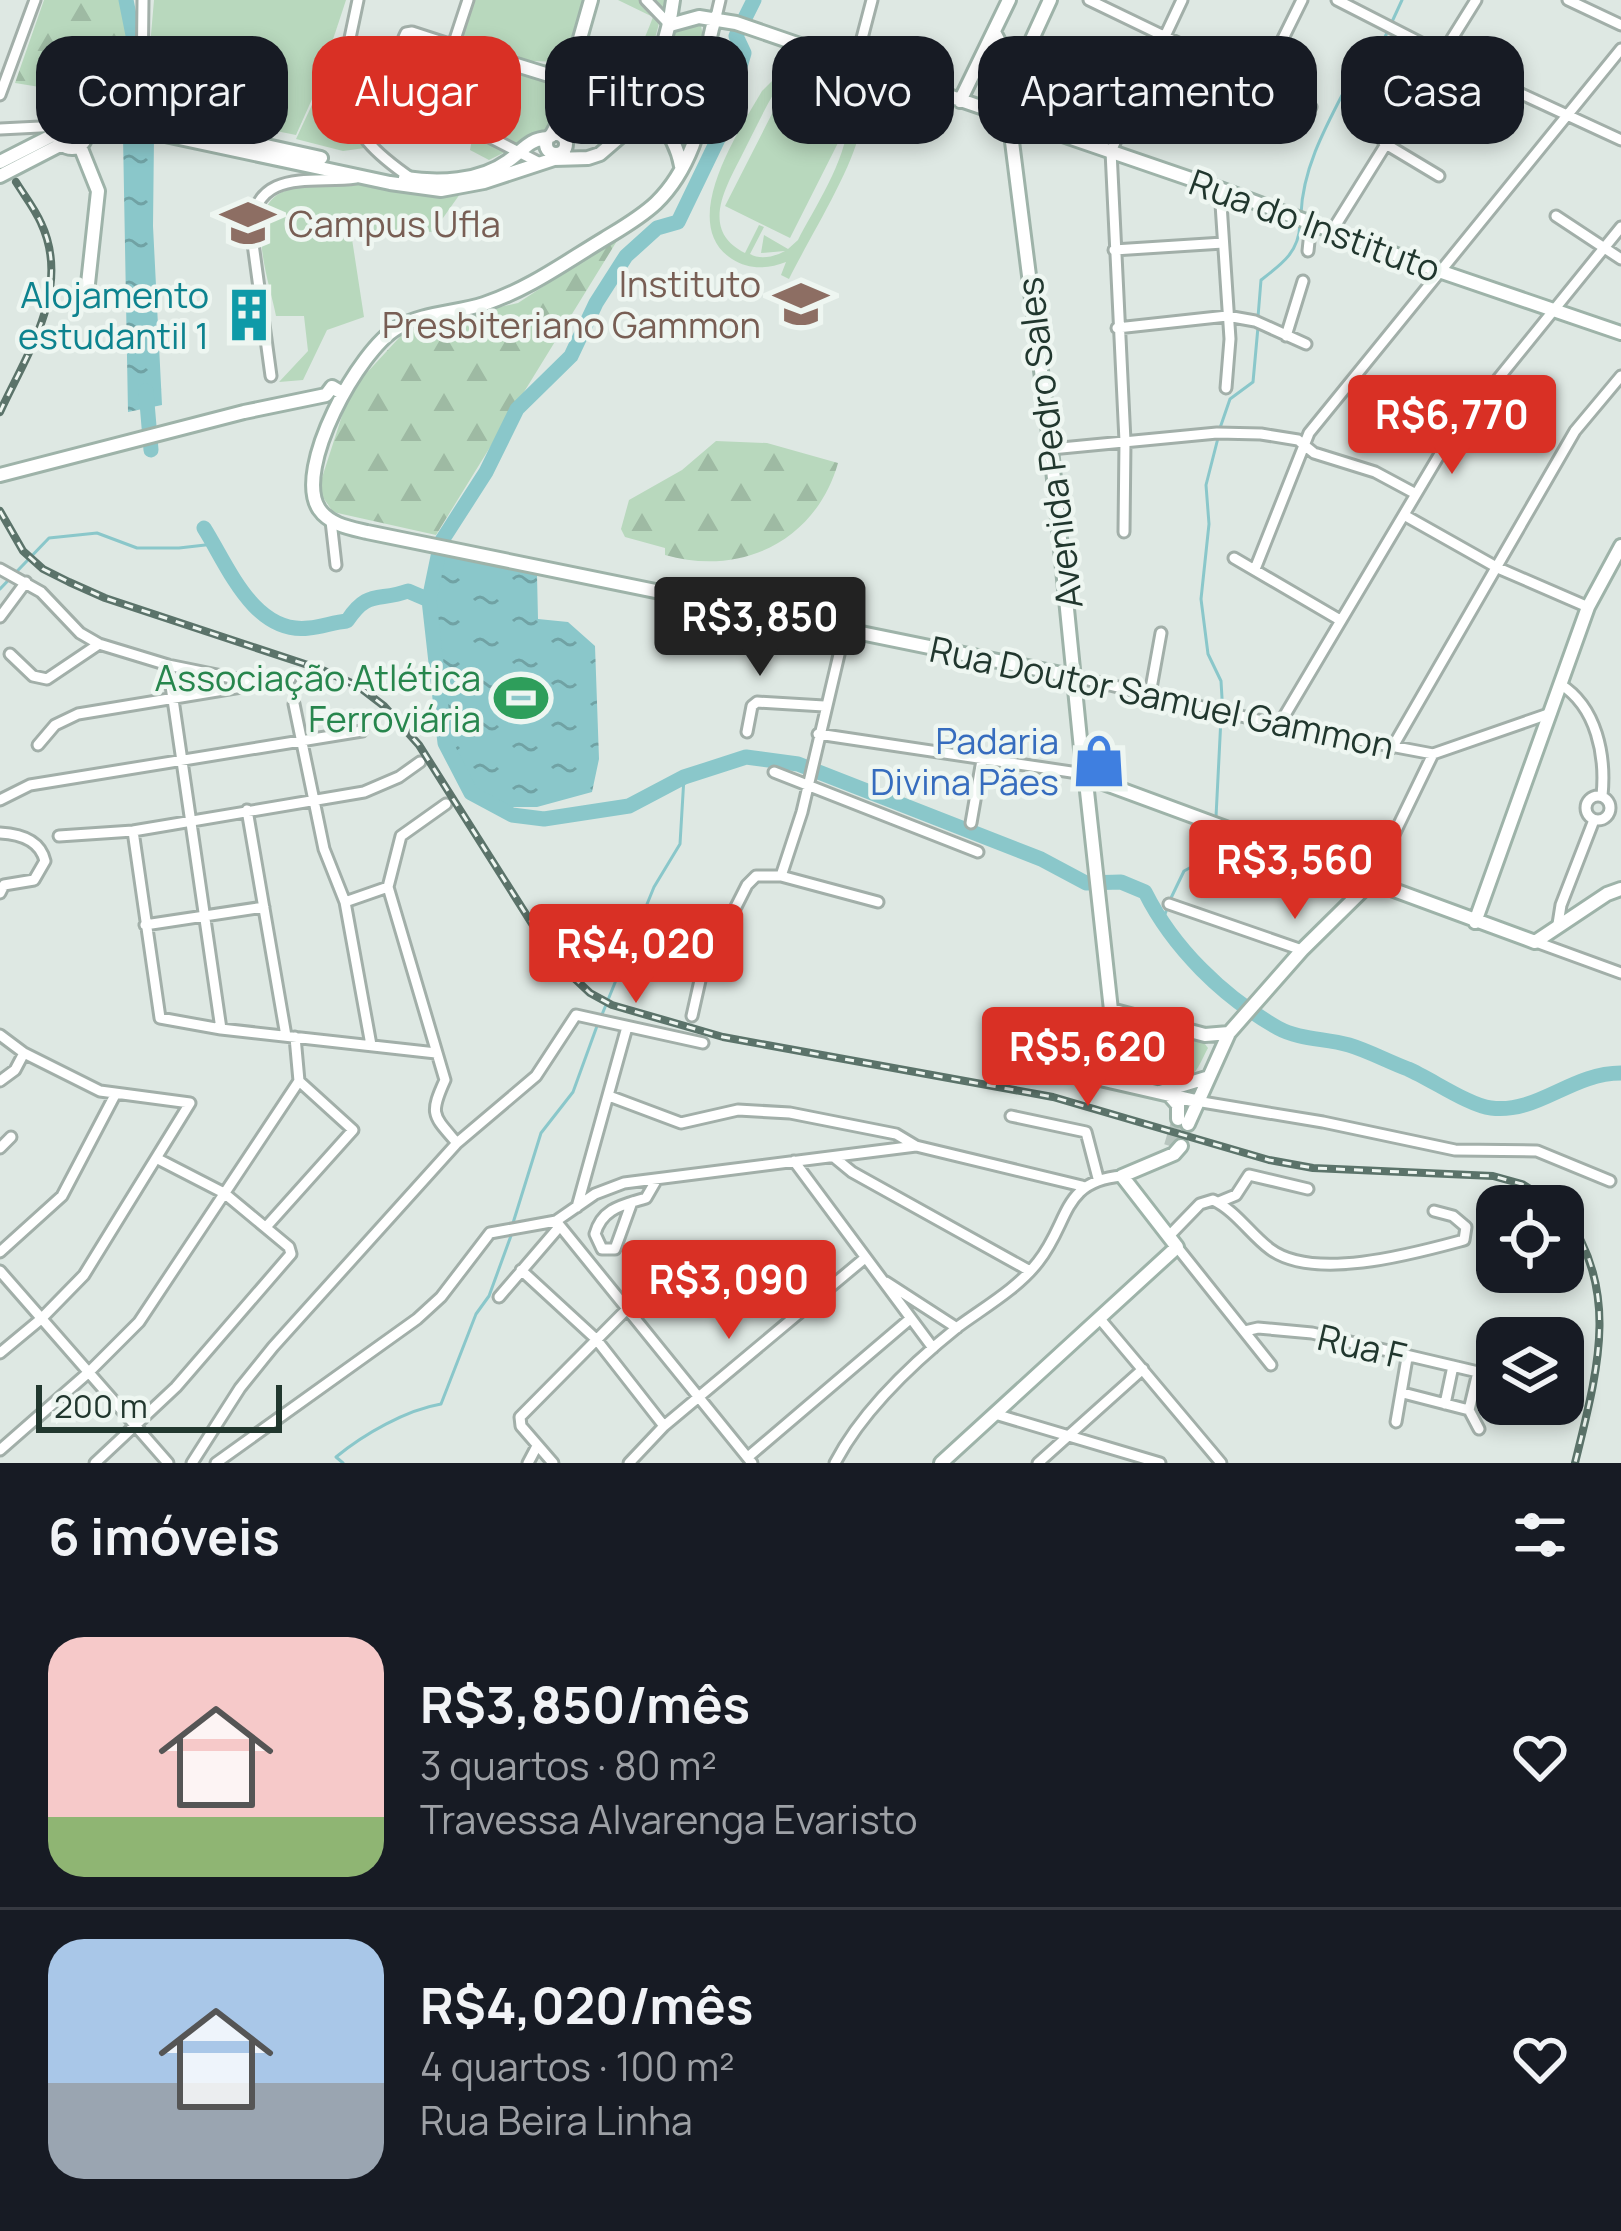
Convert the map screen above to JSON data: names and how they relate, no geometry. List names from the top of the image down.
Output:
{
  "streets": {
    "main road": ["Rua do Instituto", "Avenida Pedro Sales", "Rua Doutor Samuel Gammon"],
    "street": ["Rua F"]
  },
  "crossings": [
    ["Avenida Pedro Sales", "Rua Doutor Samuel Gammon"]
  ],
  "places": {
    "school or university": ["Campus Ufla", "Instituto Presbiteriano Gammon"],
    "building": ["Alojamento estudantil 1"],
    "sports": ["Associação Atlética Ferroviária"],
    "shop": ["Padaria Divina Pães"]
  },
  "scale_bar": "200 m",
  "page": {
    "chip": [
      "Comprar",
      "Alugar",
      "Filtros",
      "Novo",
      "Apartamento",
      "Casa"
    ],
    "price": [
      "R$6,770",
      "R$3,850",
      "R$3,560",
      "R$4,020",
      "R$5,620",
      "R$3,090"
    ],
    "scale": "200 m",
    "heading": "6 imóveis",
    "list": [
      {
        "name": "R$3,850/mês",
        "note": "3 quartos · 80 m² · Travessa Alvarenga Evaristo"
      },
      {
        "name": "R$4,020/mês",
        "note": "4 quartos · 100 m² · Rua Beira Linha"
      }
    ]
  }
}
